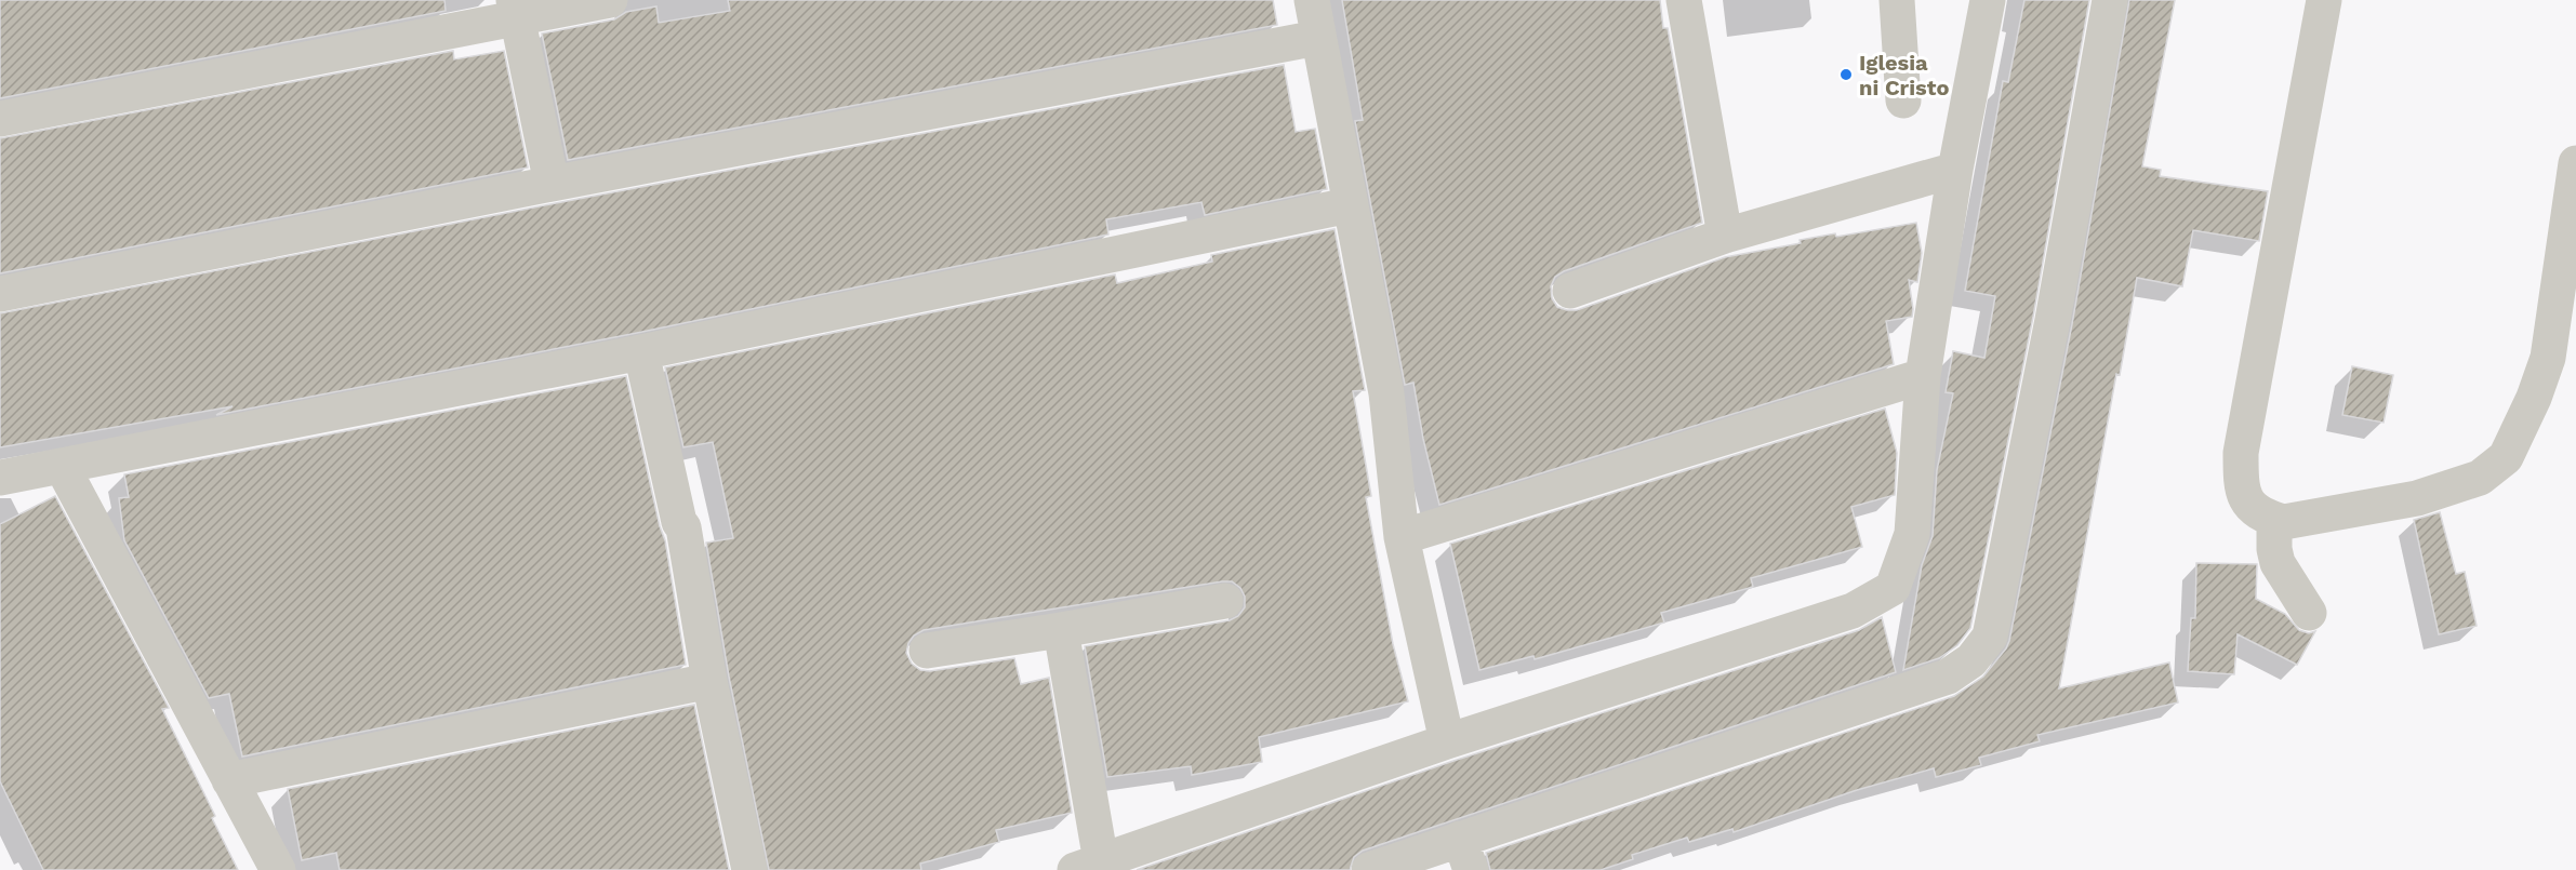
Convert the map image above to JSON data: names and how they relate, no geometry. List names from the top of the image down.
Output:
{
  "places": ["Iglesia ni Cristo"]
}
